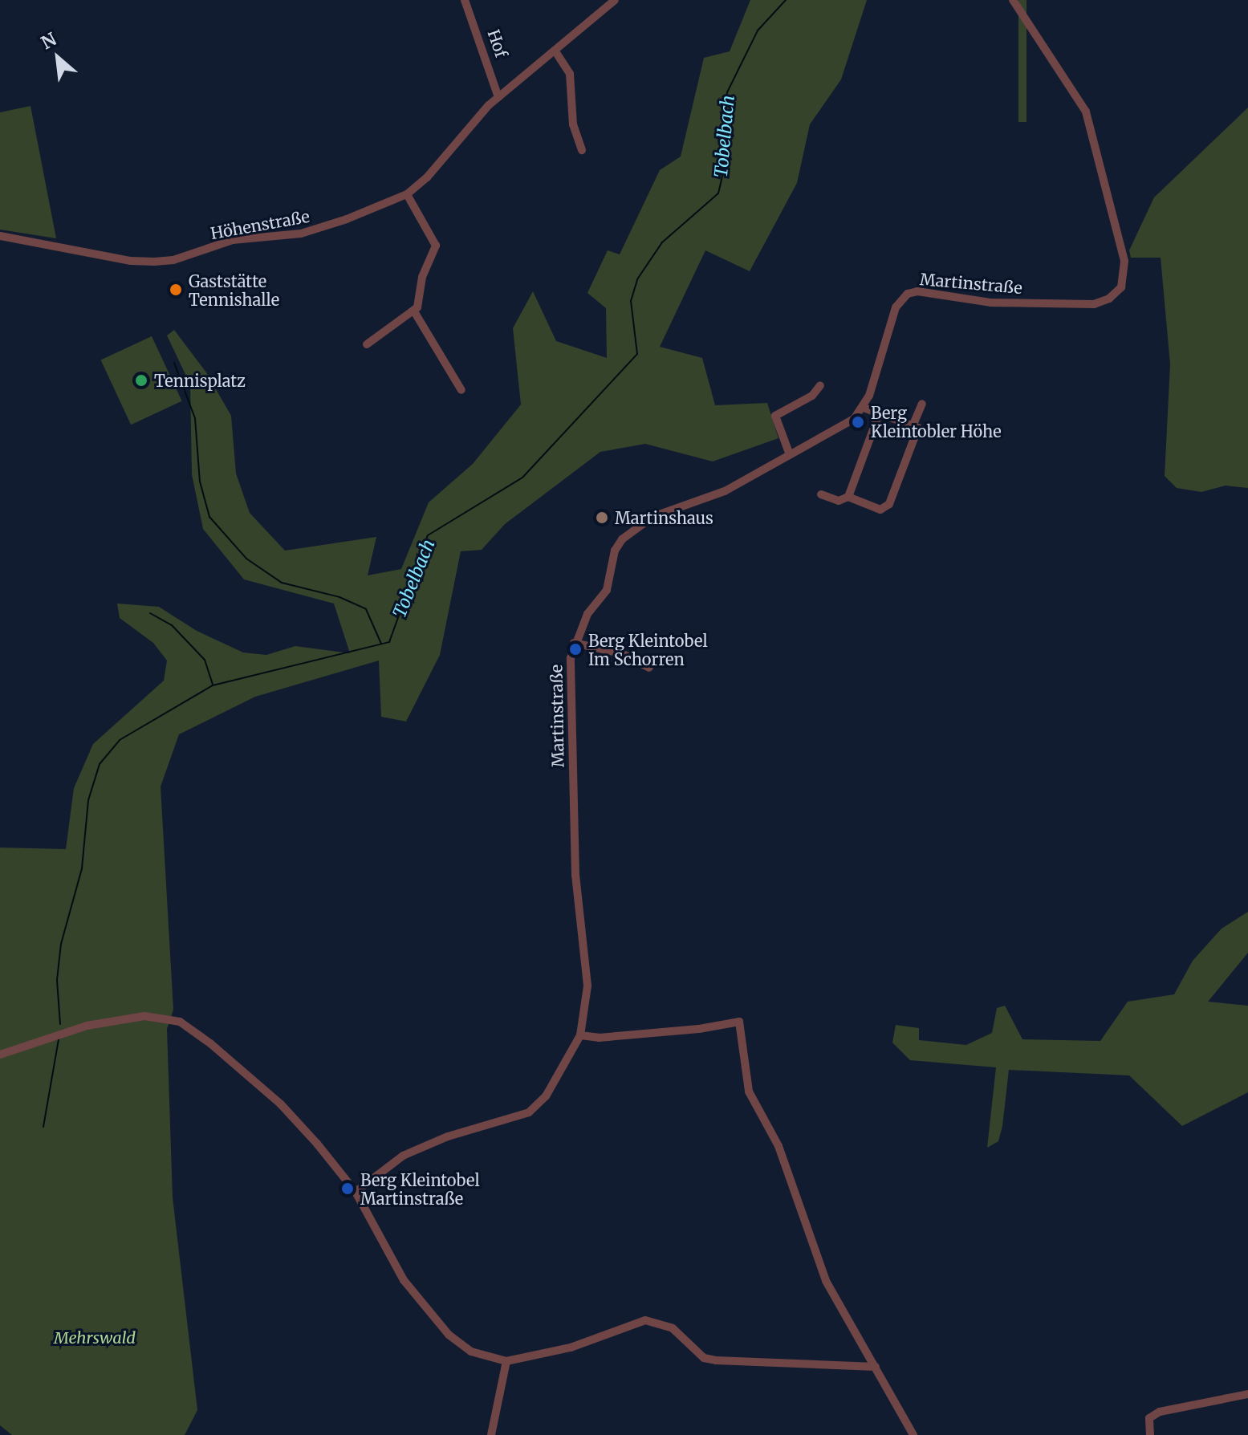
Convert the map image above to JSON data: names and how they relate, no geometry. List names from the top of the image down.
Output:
{
  "streets": {
    "street": ["Hof", "Höhenstraße", "Martinstraße"]
  },
  "water": ["Tobelbach"],
  "parks": ["Mehrswald"],
  "places": [
    "Gaststätte Tennishalle",
    "Tennisplatz",
    "Berg Kleintobler Höhe",
    "Martinshaus",
    "Berg Kleintobel Im Schorren",
    "Berg Kleintobel Martinstraße"
  ],
  "north": "top left"
}
